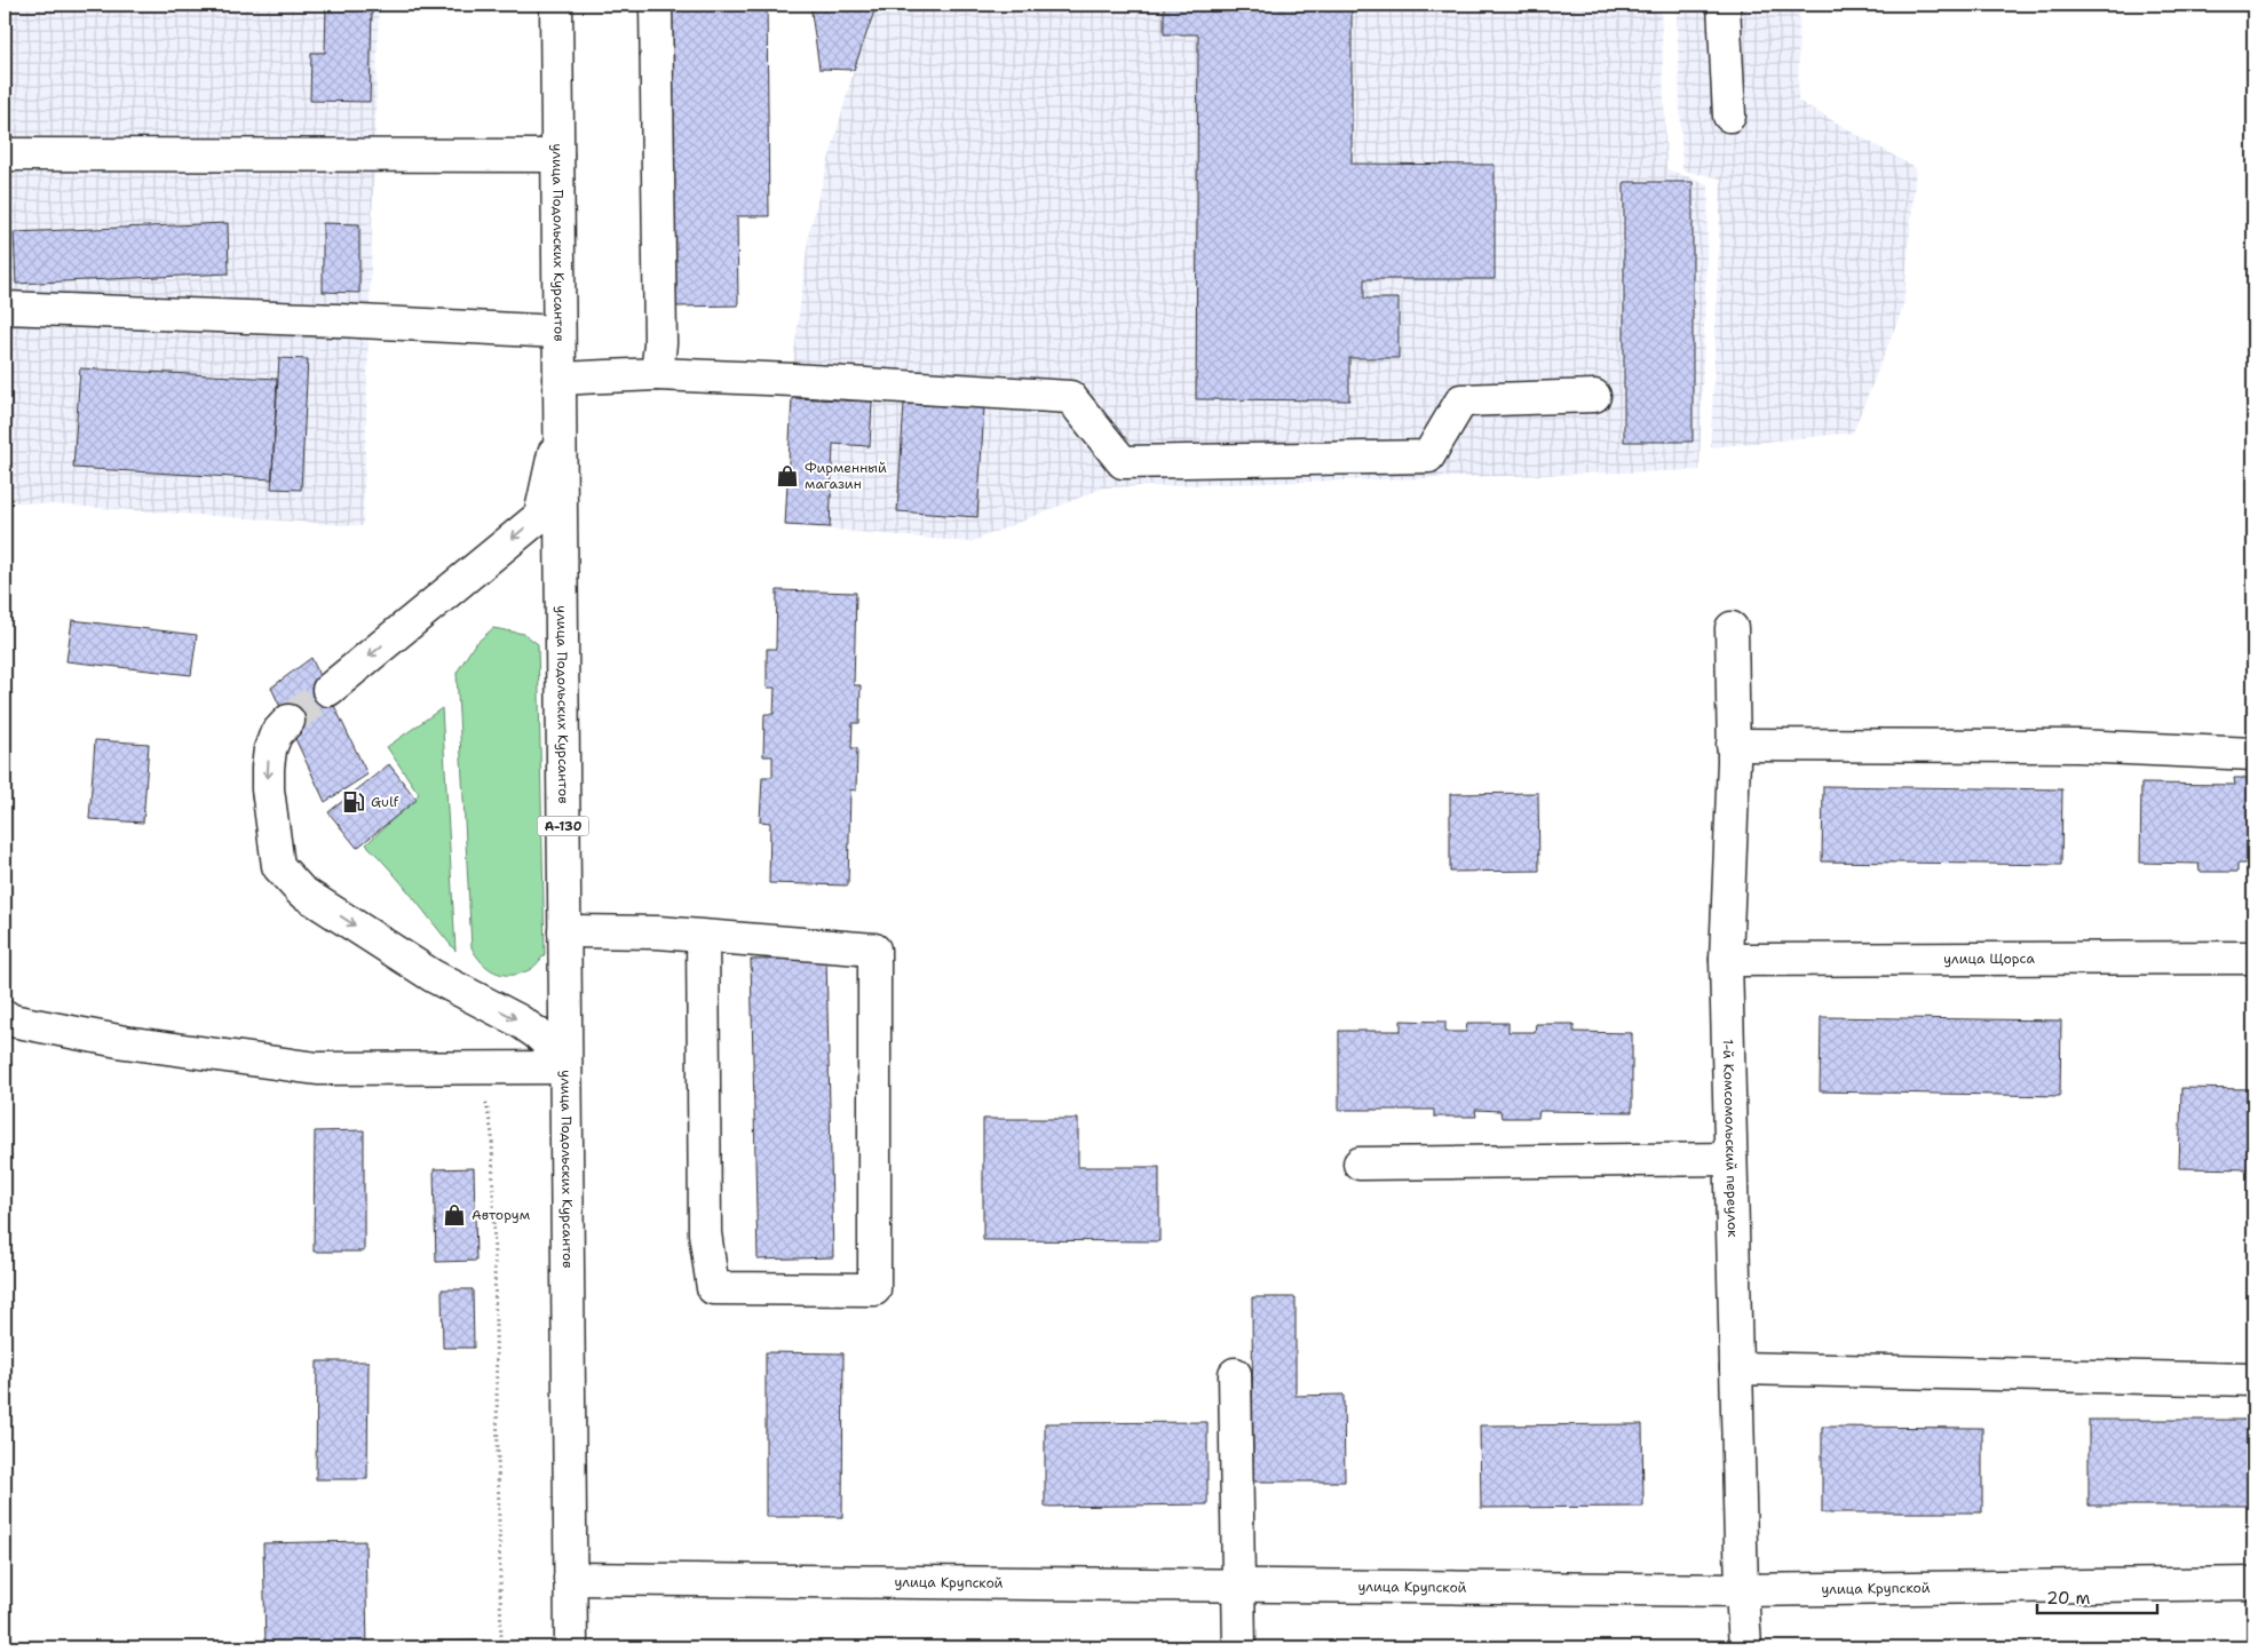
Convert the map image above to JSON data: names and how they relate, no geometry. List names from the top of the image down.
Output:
{
  "streets": {
    "street": [
      "улица Подольских Курсантов",
      "А-130",
      "улица Щорса",
      "1-й Комсомольский переулок",
      "улица Крупской"
    ]
  },
  "crossings": [
    ["улица Подольских Курсантов", "улица Крупской"],
    ["улица Щорса", "1-й Комсомольский переулок"],
    ["1-й Комсомольский переулок", "улица Крупской"]
  ],
  "places": {
    "shop": ["Фирменный магазин", "Авторум"],
    "fuel station": ["Gulf"]
  },
  "scale_bar": "20 m"
}
